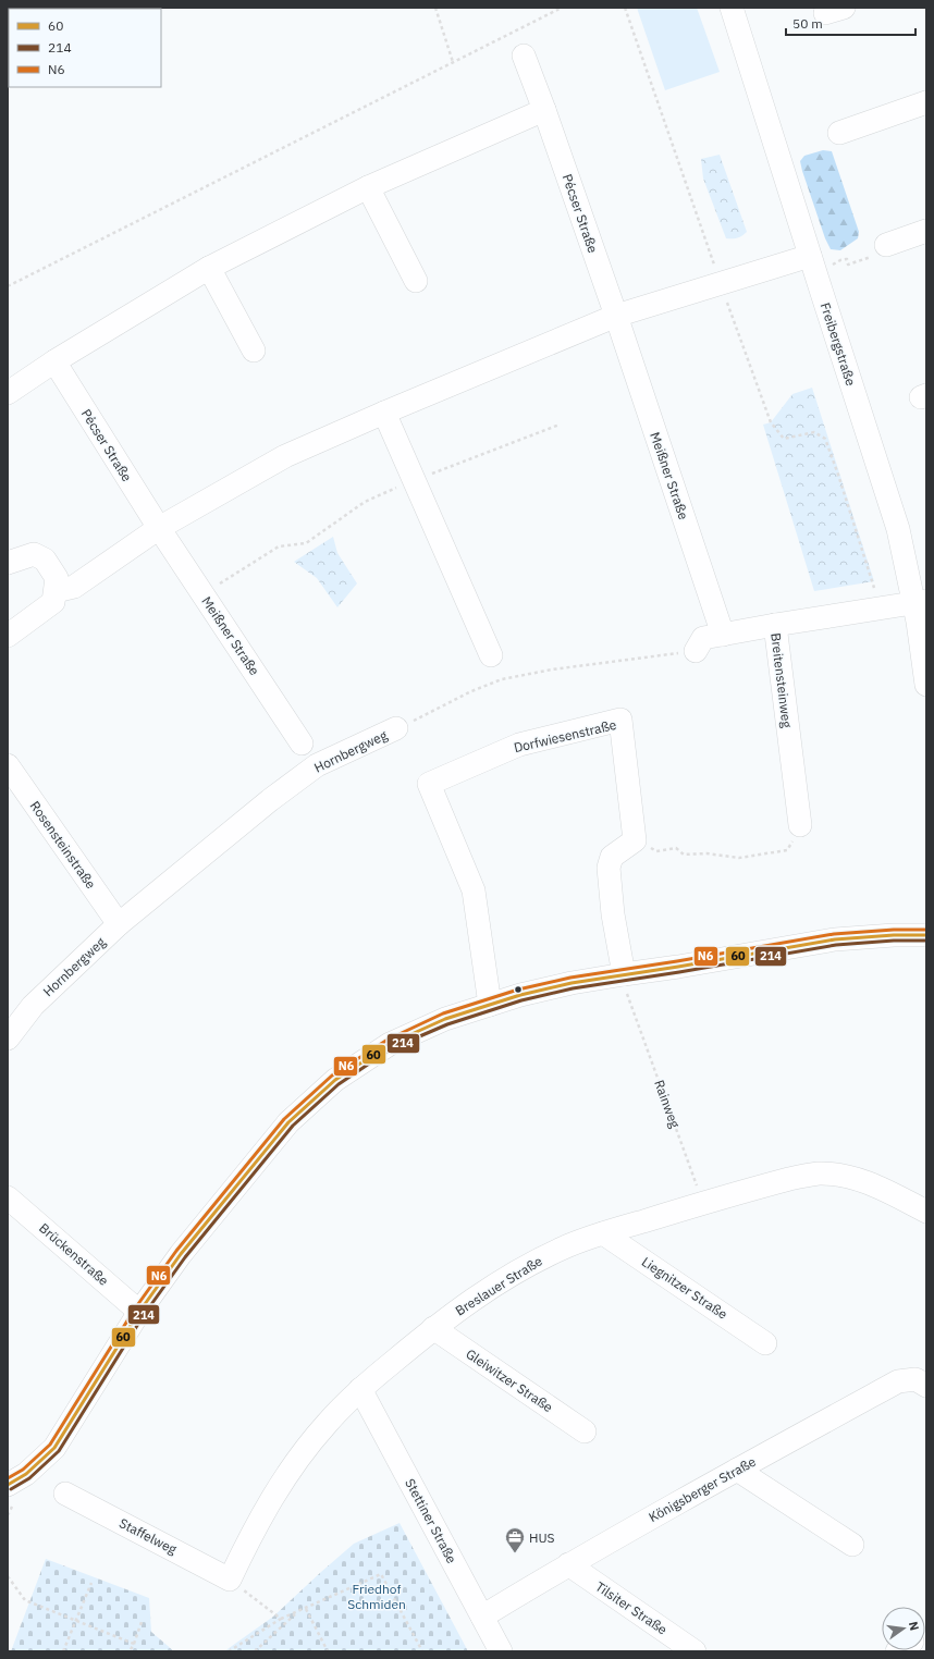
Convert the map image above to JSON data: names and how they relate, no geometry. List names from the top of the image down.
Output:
{
  "streets": {
    "street": [
      "Pécser Straße",
      "Freibergstraße",
      "Meißner Straße",
      "Breitensteinweg",
      "Dorfwiesenstraße",
      "Hornbergweg",
      "Rosensteinstraße",
      "Brückenstraße",
      "Breslauer Straße",
      "Liegnitzer Straße",
      "Gleiwitzer Straße",
      "Königsberger Straße",
      "Stettiner Straße",
      "Staffelweg",
      "Tilsiter Straße"
    ],
    "path": ["Rainweg"]
  },
  "crossings": [
    ["Pécser Straße", "Meißner Straße"],
    ["Freibergstraße", "Breitensteinweg"],
    ["Hornbergweg", "Rosensteinstraße"],
    ["Rainweg", "Breslauer Straße"],
    ["Breslauer Straße", "Liegnitzer Straße"],
    ["Breslauer Straße", "Gleiwitzer Straße"],
    ["Breslauer Straße", "Stettiner Straße"],
    ["Breslauer Straße", "Staffelweg"],
    ["Königsberger Straße", "Stettiner Straße"],
    ["Königsberger Straße", "Tilsiter Straße"]
  ],
  "parks": ["Friedhof Schmiden"],
  "places": {
    "office": ["HUS"]
  },
  "lines": ["transit line N6", "transit line 60", "transit line 214"],
  "legend": ["60", "214", "N6"],
  "scale_bar": "50 m",
  "north": "right"
}
